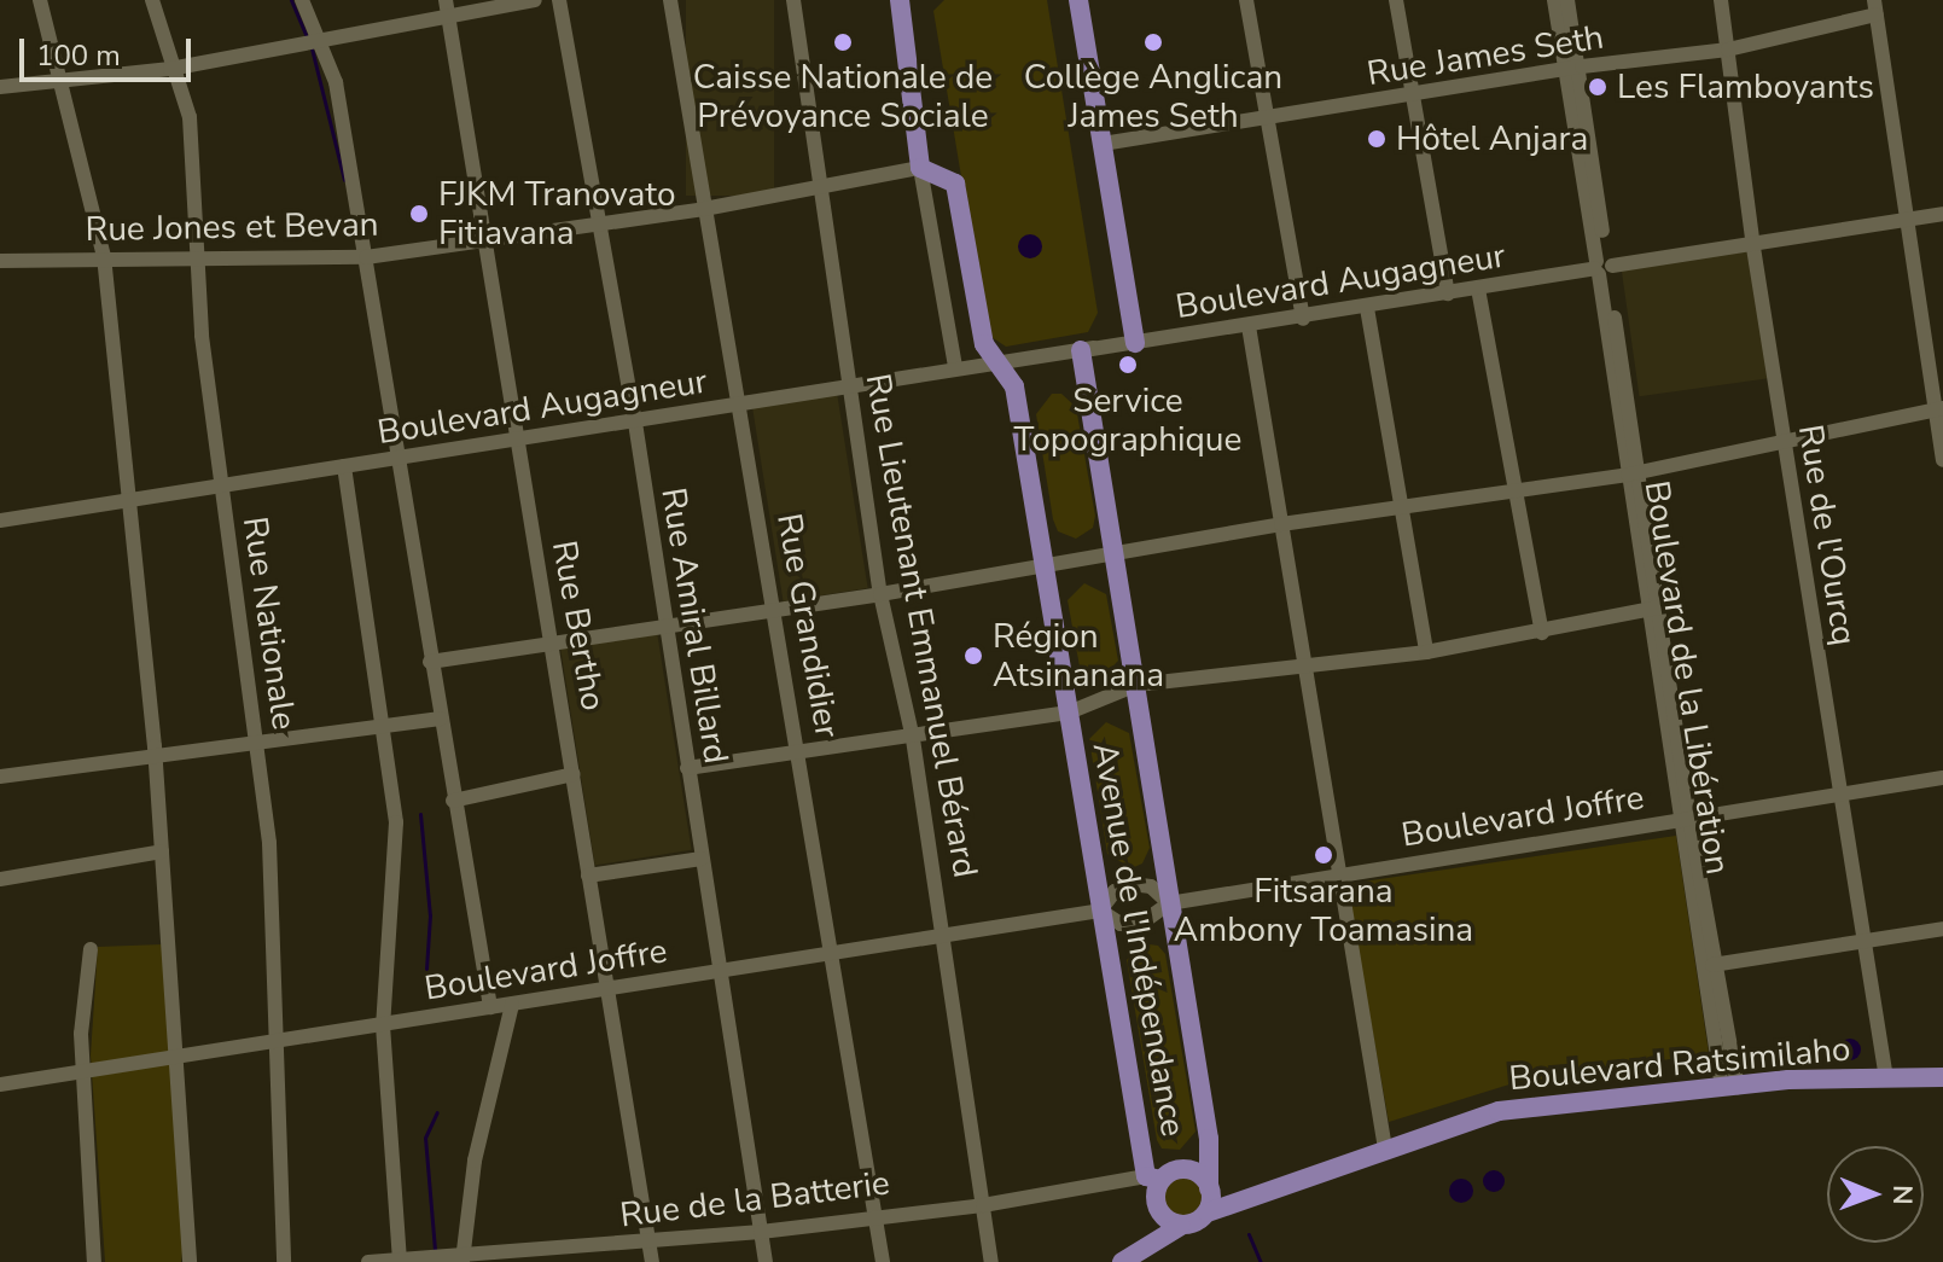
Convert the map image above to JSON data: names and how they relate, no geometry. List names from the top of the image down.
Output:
{
  "streets": {
    "main road": ["Avenue de l'Indépendance", "Boulevard Ratsimilaho"],
    "street": [
      "Rue James Seth",
      "Rue Jones et Bevan",
      "Boulevard Augagneur",
      "Rue de l'Ourcq",
      "Rue Nationale",
      "Rue Bertho",
      "Rue Amiral Billard",
      "Rue Grandidier",
      "Rue Lieutenant Emmanuel Bérard",
      "Boulevard de la Libération",
      "Boulevard Joffre",
      "Rue de la Batterie"
    ]
  },
  "crossings": [
    ["Rue James Seth", "Rue de l'Ourcq"],
    ["Rue James Seth", "Boulevard de la Libération"],
    ["Rue Jones et Bevan", "Rue Nationale"],
    ["Rue Jones et Bevan", "Rue Bertho"],
    ["Rue Jones et Bevan", "Rue Amiral Billard"],
    ["Rue Jones et Bevan", "Rue Grandidier"],
    ["Rue Jones et Bevan", "Rue Lieutenant Emmanuel Bérard"],
    ["Rue Jones et Bevan", "Avenue de l'Indépendance"],
    ["Boulevard Augagneur", "Rue de l'Ourcq"],
    ["Boulevard Augagneur", "Rue Nationale"],
    ["Boulevard Augagneur", "Rue Bertho"],
    ["Boulevard Augagneur", "Rue Amiral Billard"],
    ["Boulevard Augagneur", "Rue Grandidier"],
    ["Boulevard Augagneur", "Rue Lieutenant Emmanuel Bérard"],
    ["Boulevard Augagneur", "Boulevard de la Libération"],
    ["Boulevard Augagneur", "Avenue de l'Indépendance"],
    ["Rue de l'Ourcq", "Boulevard Joffre"],
    ["Rue de l'Ourcq", "Boulevard Ratsimilaho"],
    ["Rue Nationale", "Boulevard Joffre"],
    ["Rue Bertho", "Boulevard Joffre"],
    ["Rue Bertho", "Rue de la Batterie"],
    ["Rue Amiral Billard", "Boulevard Joffre"],
    ["Rue Amiral Billard", "Rue de la Batterie"],
    ["Rue Grandidier", "Boulevard Joffre"],
    ["Rue Grandidier", "Rue de la Batterie"],
    ["Rue Lieutenant Emmanuel Bérard", "Boulevard Joffre"],
    ["Rue Lieutenant Emmanuel Bérard", "Rue de la Batterie"],
    ["Boulevard de la Libération", "Boulevard Joffre"],
    ["Boulevard de la Libération", "Boulevard Ratsimilaho"],
    ["Boulevard Joffre", "Avenue de l'Indépendance"],
    ["Avenue de l'Indépendance", "Boulevard Ratsimilaho"],
    ["Avenue de l'Indépendance", "Rue de la Batterie"],
    ["Boulevard Ratsimilaho", "Rue de la Batterie"]
  ],
  "places": [
    "Caisse Nationale de Prévoyance Sociale",
    "Collège Anglican James Seth",
    "Les Flamboyants",
    "Hôtel Anjara",
    "FJKM Tranovato Fitiavana",
    "Service Topographique",
    "Région Atsinanana",
    "Fitsarana Ambony Toamasina"
  ],
  "scale_bar": "100 m",
  "north": "right"
}
